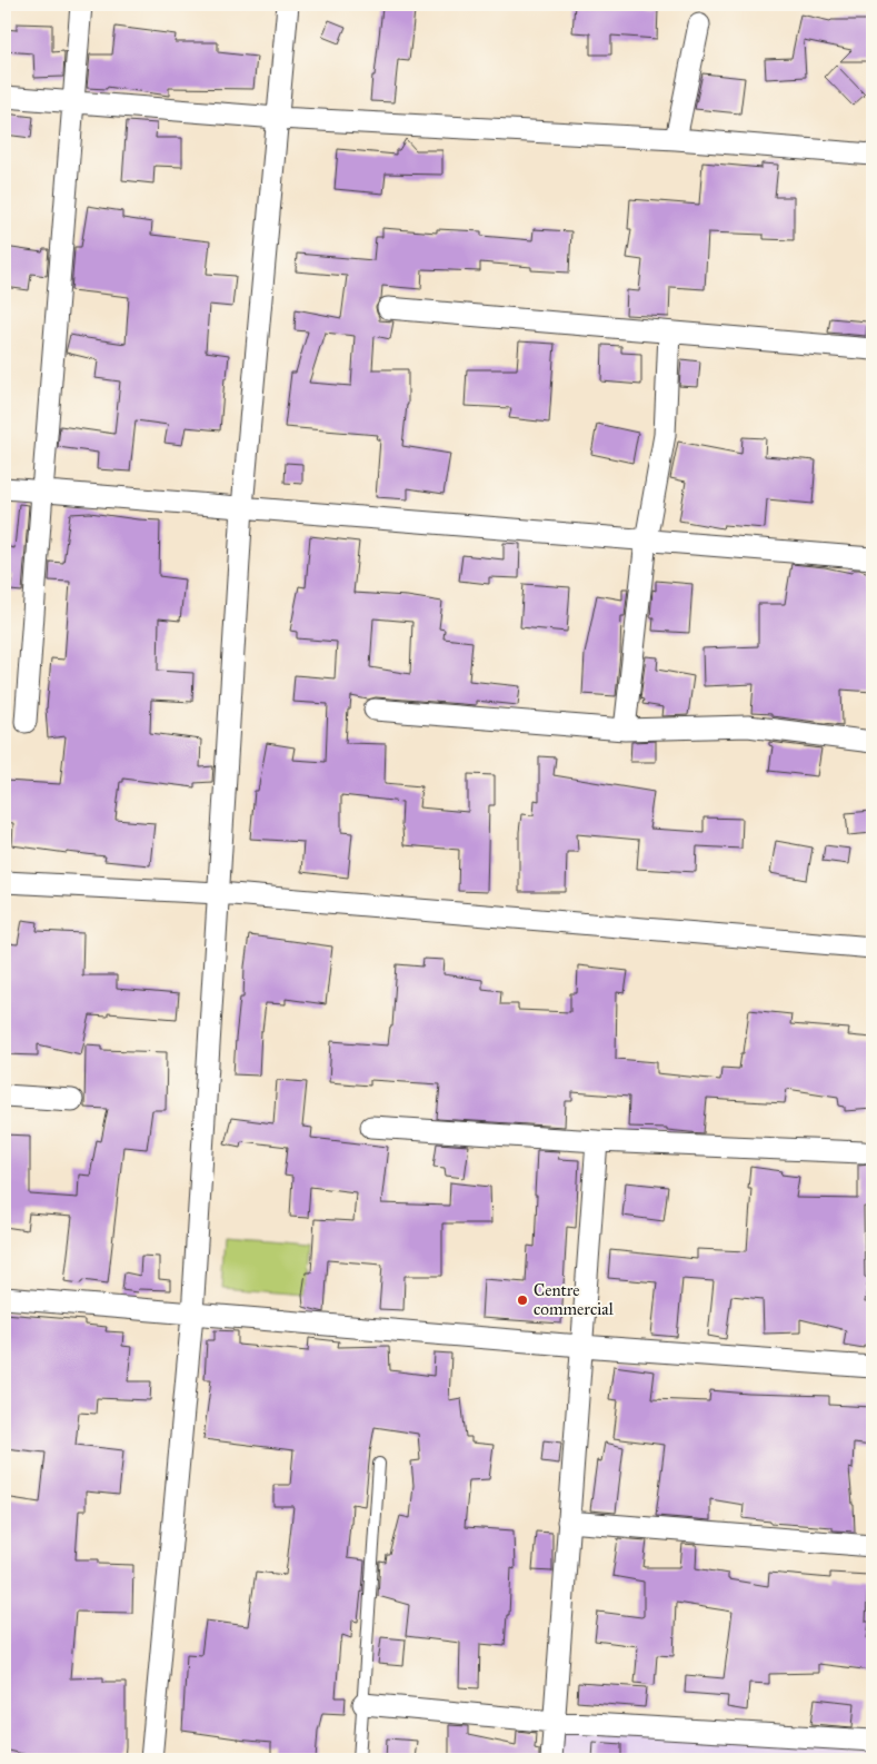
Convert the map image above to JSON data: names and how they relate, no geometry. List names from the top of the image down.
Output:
{
  "places": ["Centre commercial"]
}
